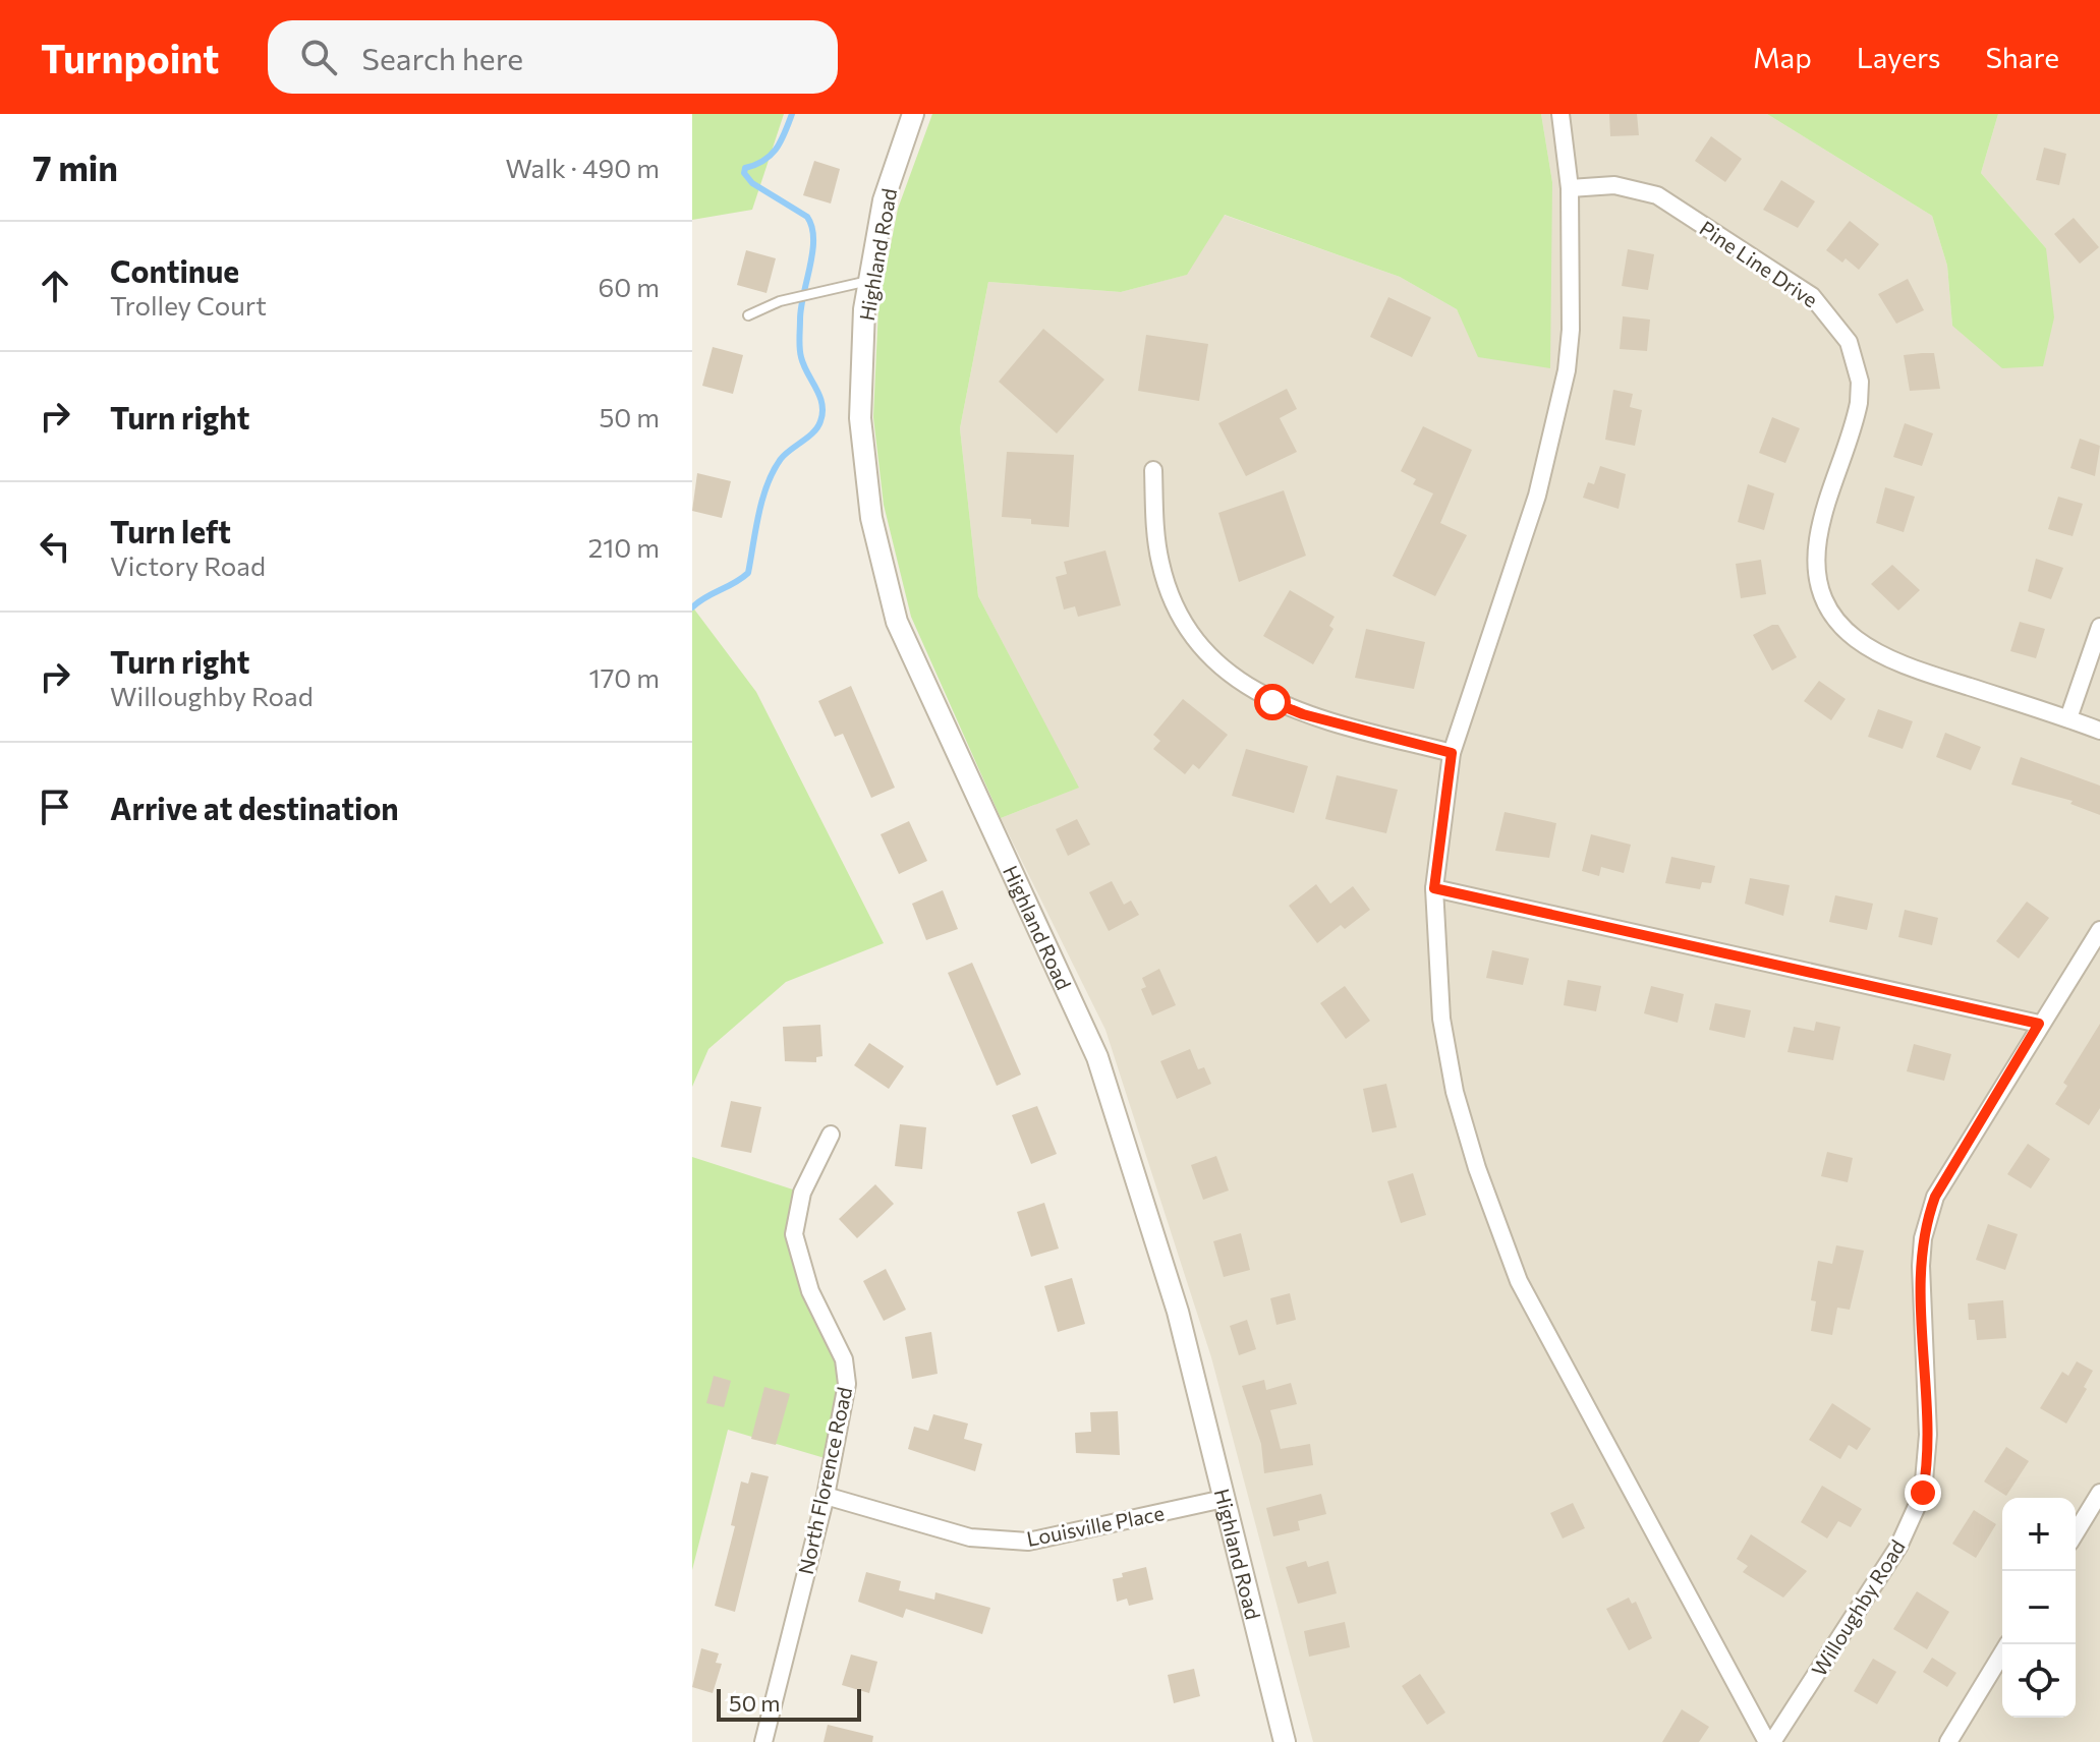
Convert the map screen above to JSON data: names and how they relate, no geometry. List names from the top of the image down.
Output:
{
  "streets": {
    "street": [
      "Highland Road",
      "Pine Line Drive",
      "North Florence Road",
      "Louisville Place",
      "Willoughby Road"
    ]
  },
  "crossings": [
    ["Highland Road", "Louisville Place"],
    ["North Florence Road", "Louisville Place"]
  ],
  "scale_bar": "50 m",
  "page": {
    "header": "Turnpoint",
    "search": "Search here",
    "nav": ["Map", "Layers", "Share"],
    "heading": ["7 min", "Walk · 490 m"],
    "list": [
      ["Continue", "Trolley Court", "60 m"],
      ["Turn right", "50 m"],
      ["Turn left", "Victory Road", "210 m"],
      ["Turn right", "Willoughby Road", "170 m"],
      "Arrive at destination"
    ],
    "map_buttons": ["+", "−"],
    "scale": "50 m"
  }
}
